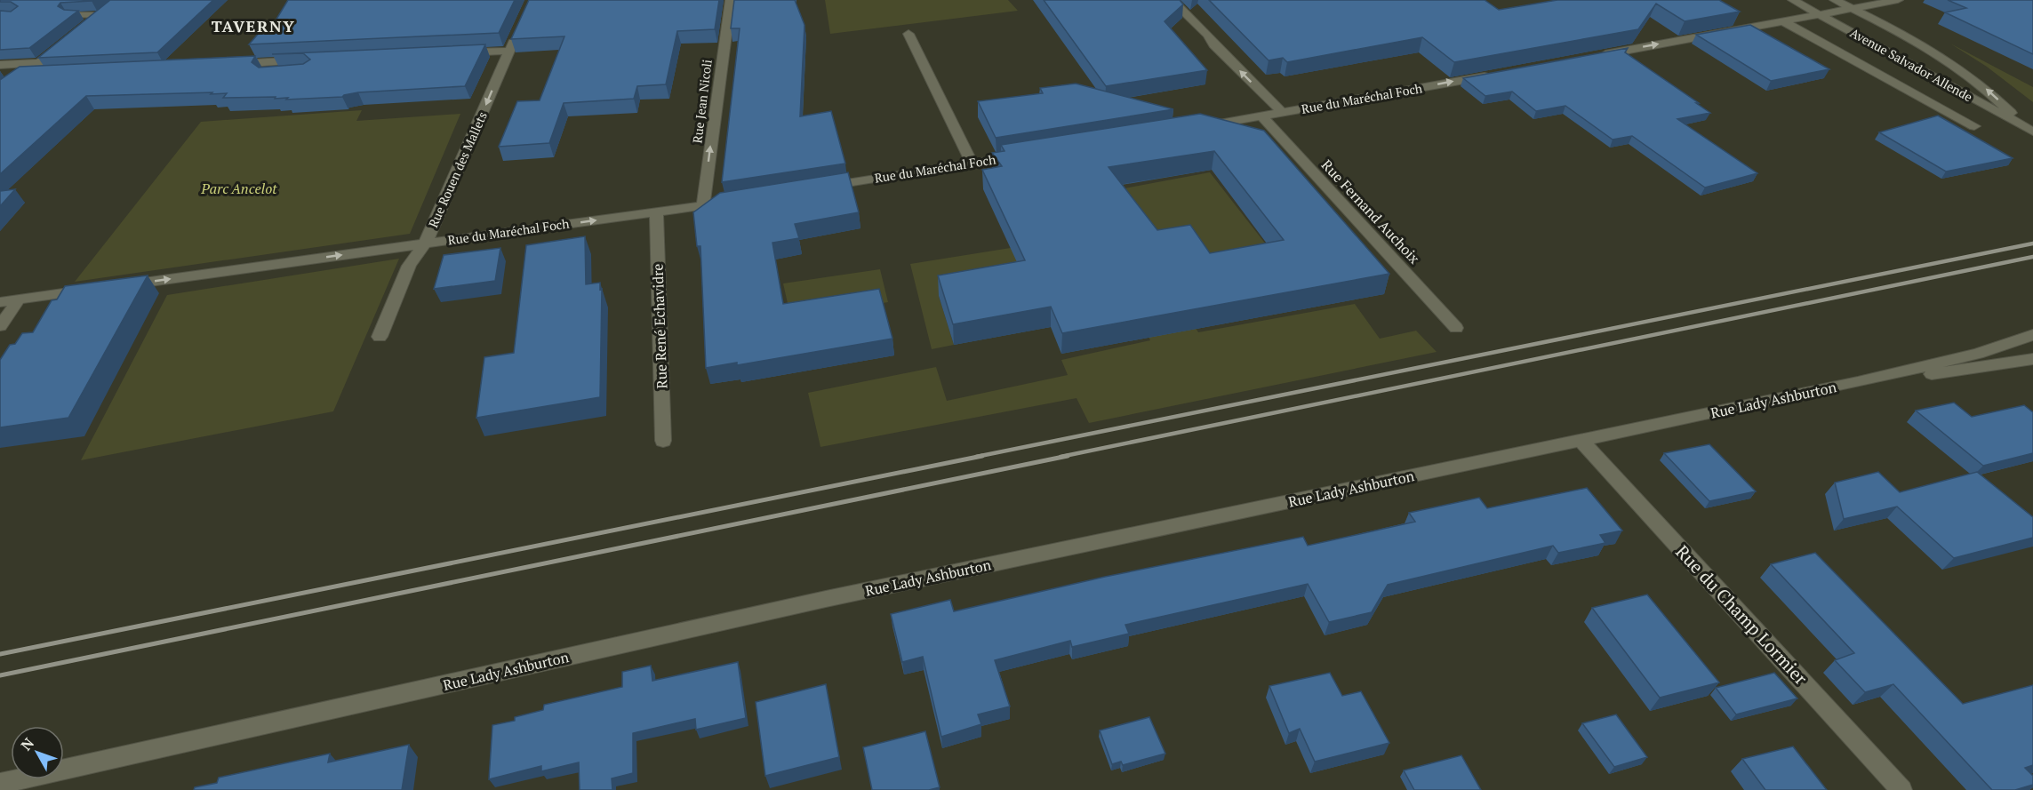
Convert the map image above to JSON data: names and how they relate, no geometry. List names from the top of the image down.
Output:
{
  "streets": {
    "street": [
      "Avenue Salvador Allende",
      "Rue du Maréchal Foch",
      "Rue Jean Nicoli",
      "Rue Rouen des Mallets",
      "Rue Fernand Auchoix",
      "Rue René Echavidre",
      "Rue Lady Ashburton",
      "Rue du Champ Lormier"
    ]
  },
  "crossings": [
    ["Rue du Maréchal Foch", "Rue Jean Nicoli"],
    ["Rue du Maréchal Foch", "Rue Rouen des Mallets"],
    ["Rue du Maréchal Foch", "Rue Fernand Auchoix"],
    ["Rue du Maréchal Foch", "Rue René Echavidre"],
    ["Rue Lady Ashburton", "Rue du Champ Lormier"]
  ],
  "one_way": ["Rue du Maréchal Foch", "Rue Jean Nicoli", "Rue Rouen des Mallets"],
  "districts": ["TAVERNY"],
  "parks": ["Parc Ancelot"],
  "north": "top left"
}
